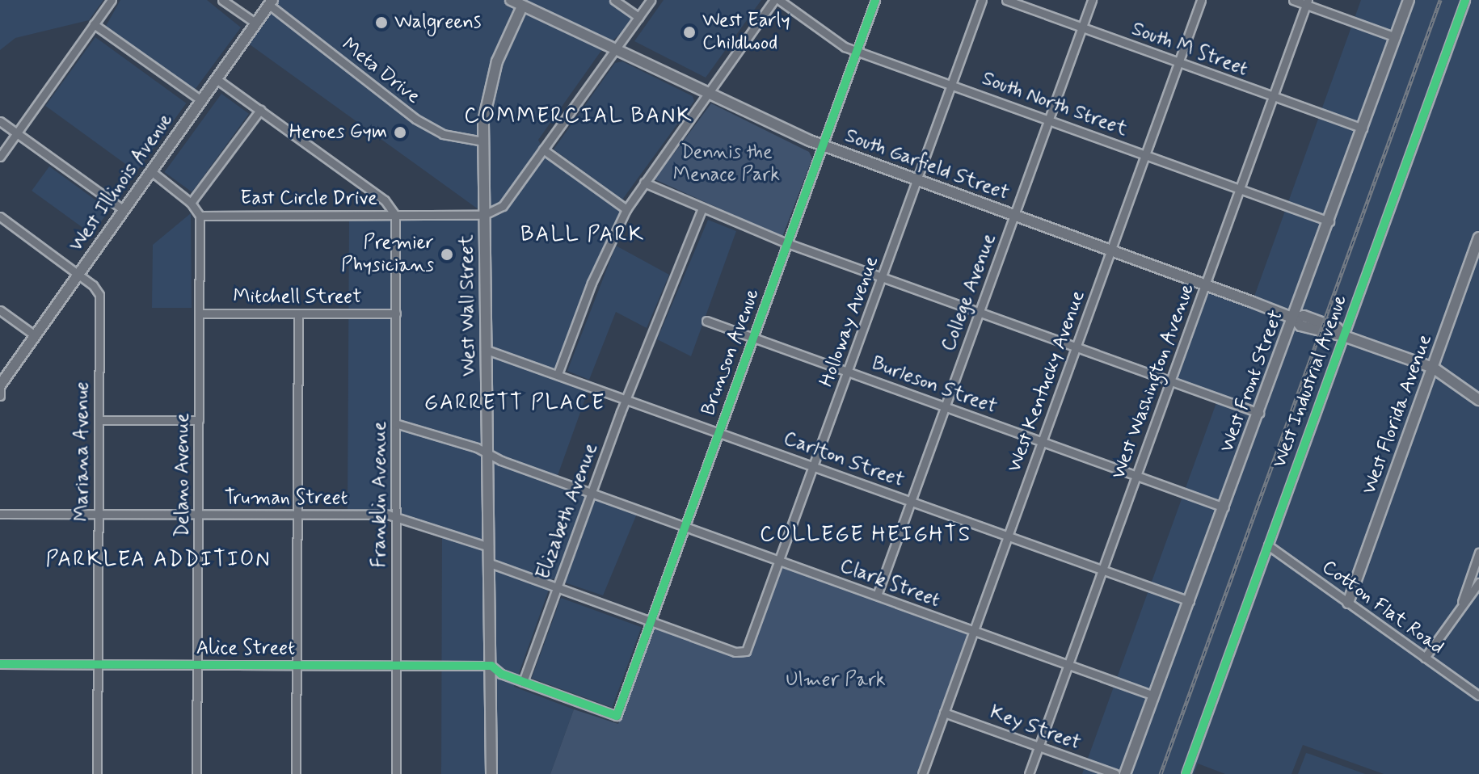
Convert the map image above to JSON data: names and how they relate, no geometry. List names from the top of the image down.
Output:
{
  "streets": {
    "main road": [
      "South Garfield Street",
      "West Illinois Avenue",
      "West Wall Street",
      "West Front Street",
      "West Florida Avenue"
    ],
    "street": [
      "South M Street",
      "Meta Drive",
      "South North Street",
      "East Circle Drive",
      "College Avenue",
      "Mitchell Street",
      "Holloway Avenue",
      "Brunson Avenue",
      "West Kentucky Avenue",
      "West Washington Avenue",
      "West Industrial Avenue",
      "Burleson Street",
      "Mariana Avenue",
      "Carlton Street",
      "Delano Avenue",
      "Franklin Avenue",
      "Truman Street",
      "Elizabeth Avenue",
      "Clark Street",
      "Cotton Flat Road",
      "Alice Street",
      "Key Street"
    ]
  },
  "crossings": [
    ["South M Street", "College Avenue"],
    ["South M Street", "West Kentucky Avenue"],
    ["South M Street", "West Washington Avenue"],
    ["South M Street", "West Front Street"],
    ["Meta Drive", "West Illinois Avenue"],
    ["Meta Drive", "West Wall Street"],
    ["South North Street", "College Avenue"],
    ["South North Street", "Holloway Avenue"],
    ["South North Street", "Brunson Avenue"],
    ["South North Street", "West Kentucky Avenue"],
    ["South North Street", "West Washington Avenue"],
    ["South North Street", "West Front Street"],
    ["South Garfield Street", "College Avenue"],
    ["South Garfield Street", "West Wall Street"],
    ["South Garfield Street", "Holloway Avenue"],
    ["South Garfield Street", "Brunson Avenue"],
    ["South Garfield Street", "West Kentucky Avenue"],
    ["South Garfield Street", "West Washington Avenue"],
    ["South Garfield Street", "West Front Street"],
    ["South Garfield Street", "West Industrial Avenue"],
    ["South Garfield Street", "West Florida Avenue"],
    ["West Illinois Avenue", "Mariana Avenue"],
    ["East Circle Drive", "West Wall Street"],
    ["East Circle Drive", "Delano Avenue"],
    ["East Circle Drive", "Franklin Avenue"],
    ["College Avenue", "Burleson Street"],
    ["College Avenue", "Carlton Street"],
    ["College Avenue", "Clark Street"],
    ["Mitchell Street", "Delano Avenue"],
    ["Mitchell Street", "Franklin Avenue"],
    ["West Wall Street", "Carlton Street"],
    ["West Wall Street", "Truman Street"],
    ["West Wall Street", "Clark Street"],
    ["West Wall Street", "Alice Street"],
    ["Holloway Avenue", "Brunson Avenue"],
    ["Holloway Avenue", "Burleson Street"],
    ["Holloway Avenue", "Carlton Street"],
    ["Holloway Avenue", "Clark Street"],
    ["Brunson Avenue", "Burleson Street"],
    ["Brunson Avenue", "Carlton Street"],
    ["Brunson Avenue", "Elizabeth Avenue"],
    ["Brunson Avenue", "Clark Street"],
    ["West Kentucky Avenue", "Burleson Street"],
    ["West Kentucky Avenue", "Carlton Street"],
    ["West Kentucky Avenue", "Clark Street"],
    ["West Kentucky Avenue", "Key Street"],
    ["West Washington Avenue", "Burleson Street"],
    ["West Washington Avenue", "Carlton Street"],
    ["West Washington Avenue", "Clark Street"],
    ["West Washington Avenue", "Key Street"],
    ["West Front Street", "Burleson Street"],
    ["West Front Street", "Carlton Street"],
    ["West Front Street", "Clark Street"],
    ["West Industrial Avenue", "Cotton Flat Road"],
    ["West Florida Avenue", "Cotton Flat Road"],
    ["Mariana Avenue", "Truman Street"],
    ["Mariana Avenue", "Alice Street"],
    ["Carlton Street", "Elizabeth Avenue"],
    ["Delano Avenue", "Truman Street"],
    ["Delano Avenue", "Alice Street"],
    ["Franklin Avenue", "Truman Street"],
    ["Franklin Avenue", "Clark Street"],
    ["Franklin Avenue", "Alice Street"],
    ["Elizabeth Avenue", "Clark Street"]
  ],
  "districts": [
    "COMMERCIAL BANK",
    "BALL PARK",
    "GARRETT PLACE",
    "COLLEGE HEIGHTS",
    "PARKLEA ADDITION"
  ],
  "parks": ["Dennis the Menace Park", "Ulmer Park"],
  "places": [
    "Walgreens",
    "West Early Childhood",
    "Heroes Gym",
    "Premier Physicians"
  ]
}
